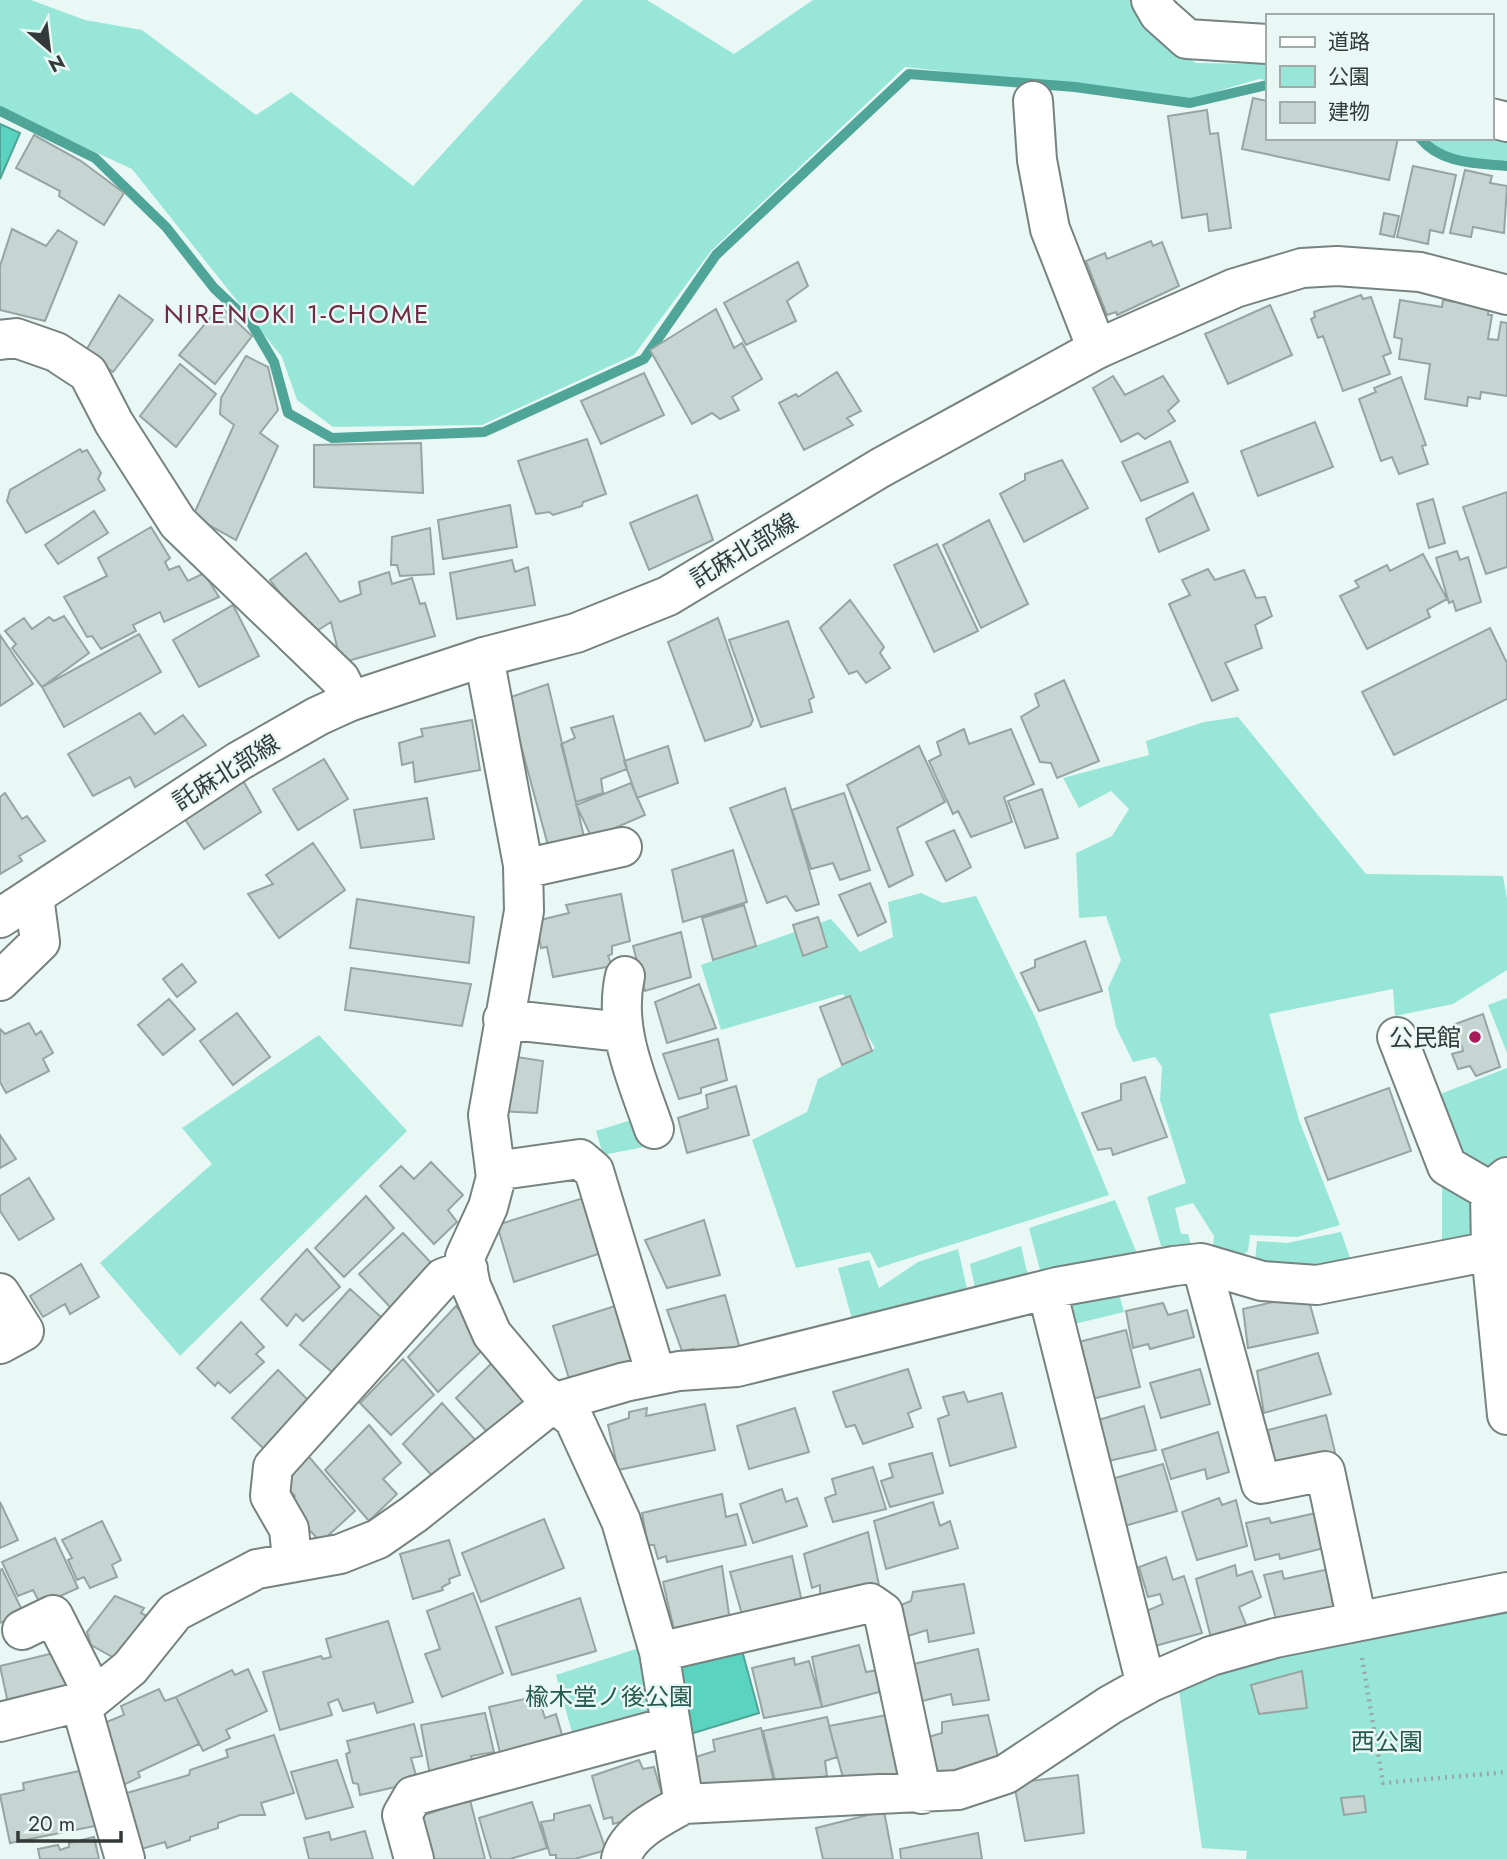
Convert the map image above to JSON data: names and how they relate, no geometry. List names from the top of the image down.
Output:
{
  "streets": {
    "street": ["託麻北部線"]
  },
  "districts": ["NIRENOKI 1-CHOME"],
  "parks": ["楡木堂ノ後公園", "西公園"],
  "places": ["公民館"],
  "legend": ["道路", "公園", "建物"],
  "scale_bar": "20 m",
  "north": "bottom right"
}
